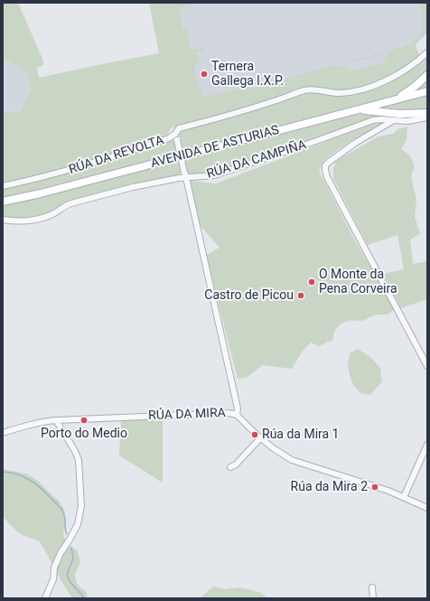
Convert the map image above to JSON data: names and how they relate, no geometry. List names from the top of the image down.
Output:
{
  "streets": {
    "main road": ["AVENIDA DE ASTURIAS"],
    "street": ["RÚA DA REVOLTA", "RÚA DA CAMPIÑA", "RÚA DA MIRA"]
  },
  "places": [
    "Ternera Gallega l.X.P.",
    "O Monte da Pena Corveira",
    "Castro de Picou",
    "Porto do Medio",
    "Rúa da Mira 1",
    "Rúa da Mira 2"
  ]
}
